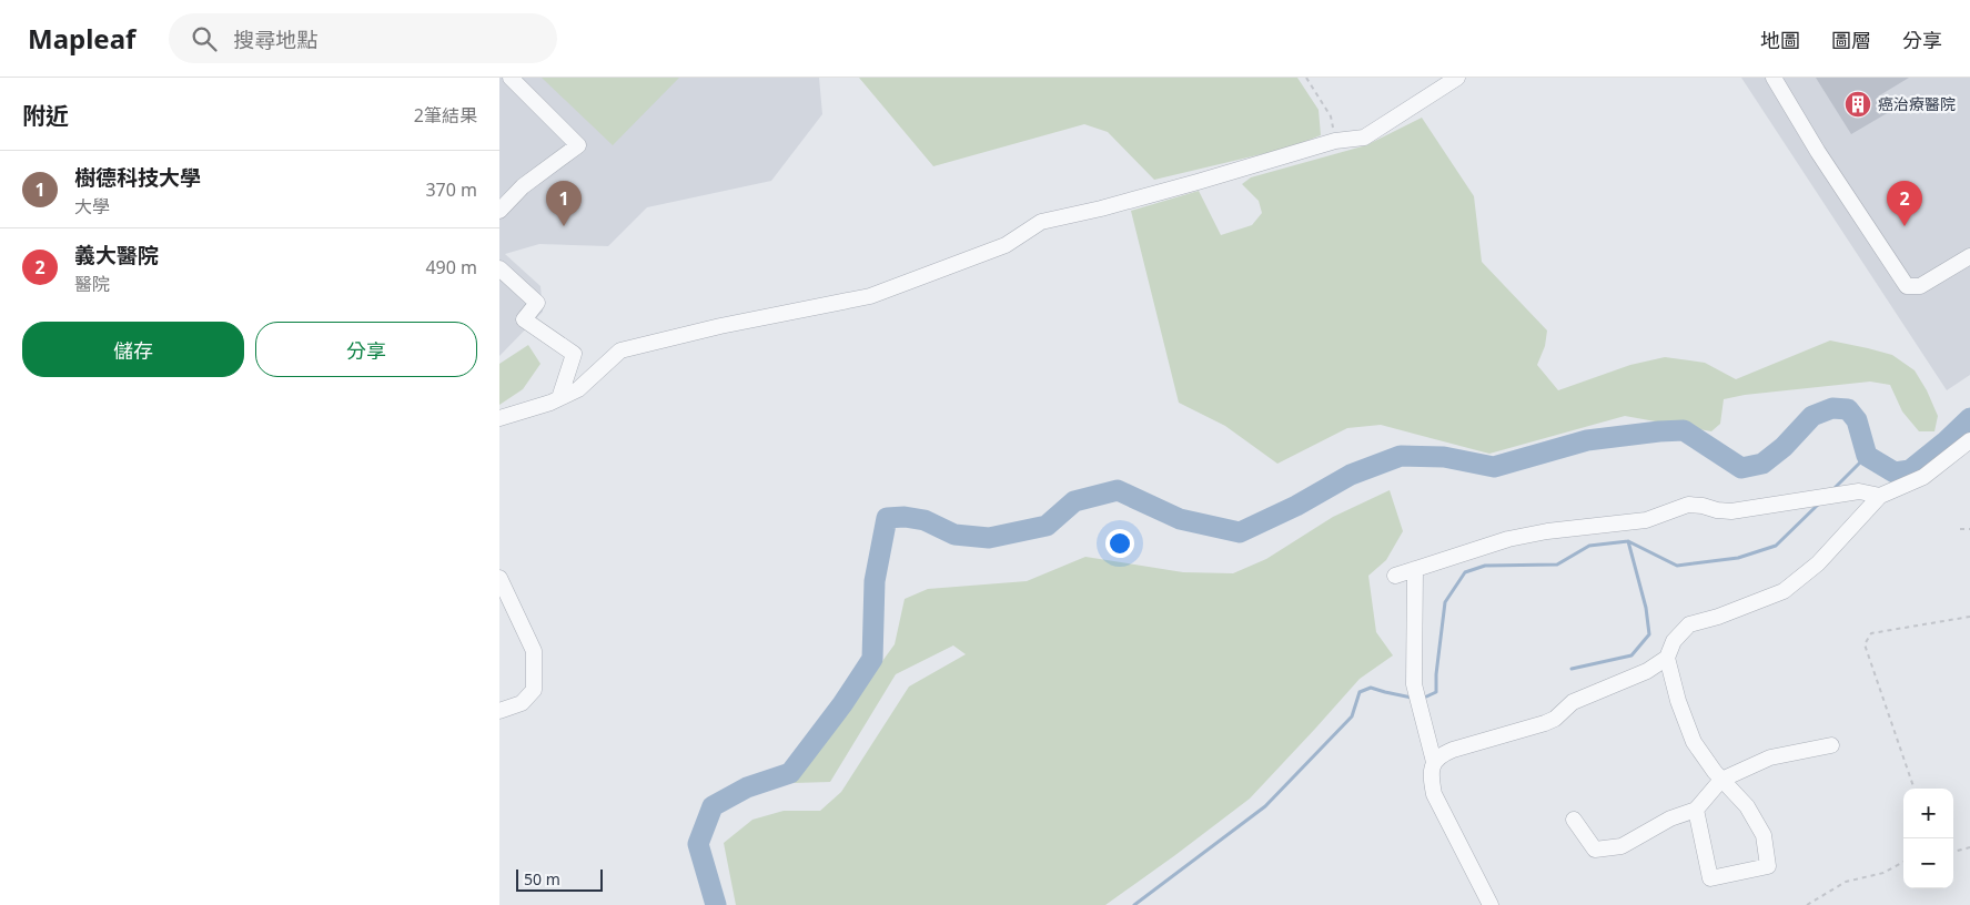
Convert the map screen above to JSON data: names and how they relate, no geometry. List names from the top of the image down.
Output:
{
  "places": {
    "building": ["癌治療醫院"]
  },
  "scale_bar": "50 m",
  "page": {
    "header": "Mapleaf",
    "search": "搜尋地點",
    "nav": ["地圖", "圖層", "分享"],
    "heading": ["附近", "2筆結果"],
    "list": [
      {
        "mark": "1",
        "name": "樹德科技大學",
        "note": "大學",
        "value": "370 m"
      },
      {
        "mark": "2",
        "name": "義大醫院",
        "note": "醫院",
        "value": "490 m"
      }
    ],
    "pins": ["1", "2"],
    "buttons": ["儲存", "分享"],
    "map_buttons": ["+", "−"],
    "scale": "50 m"
  }
}
